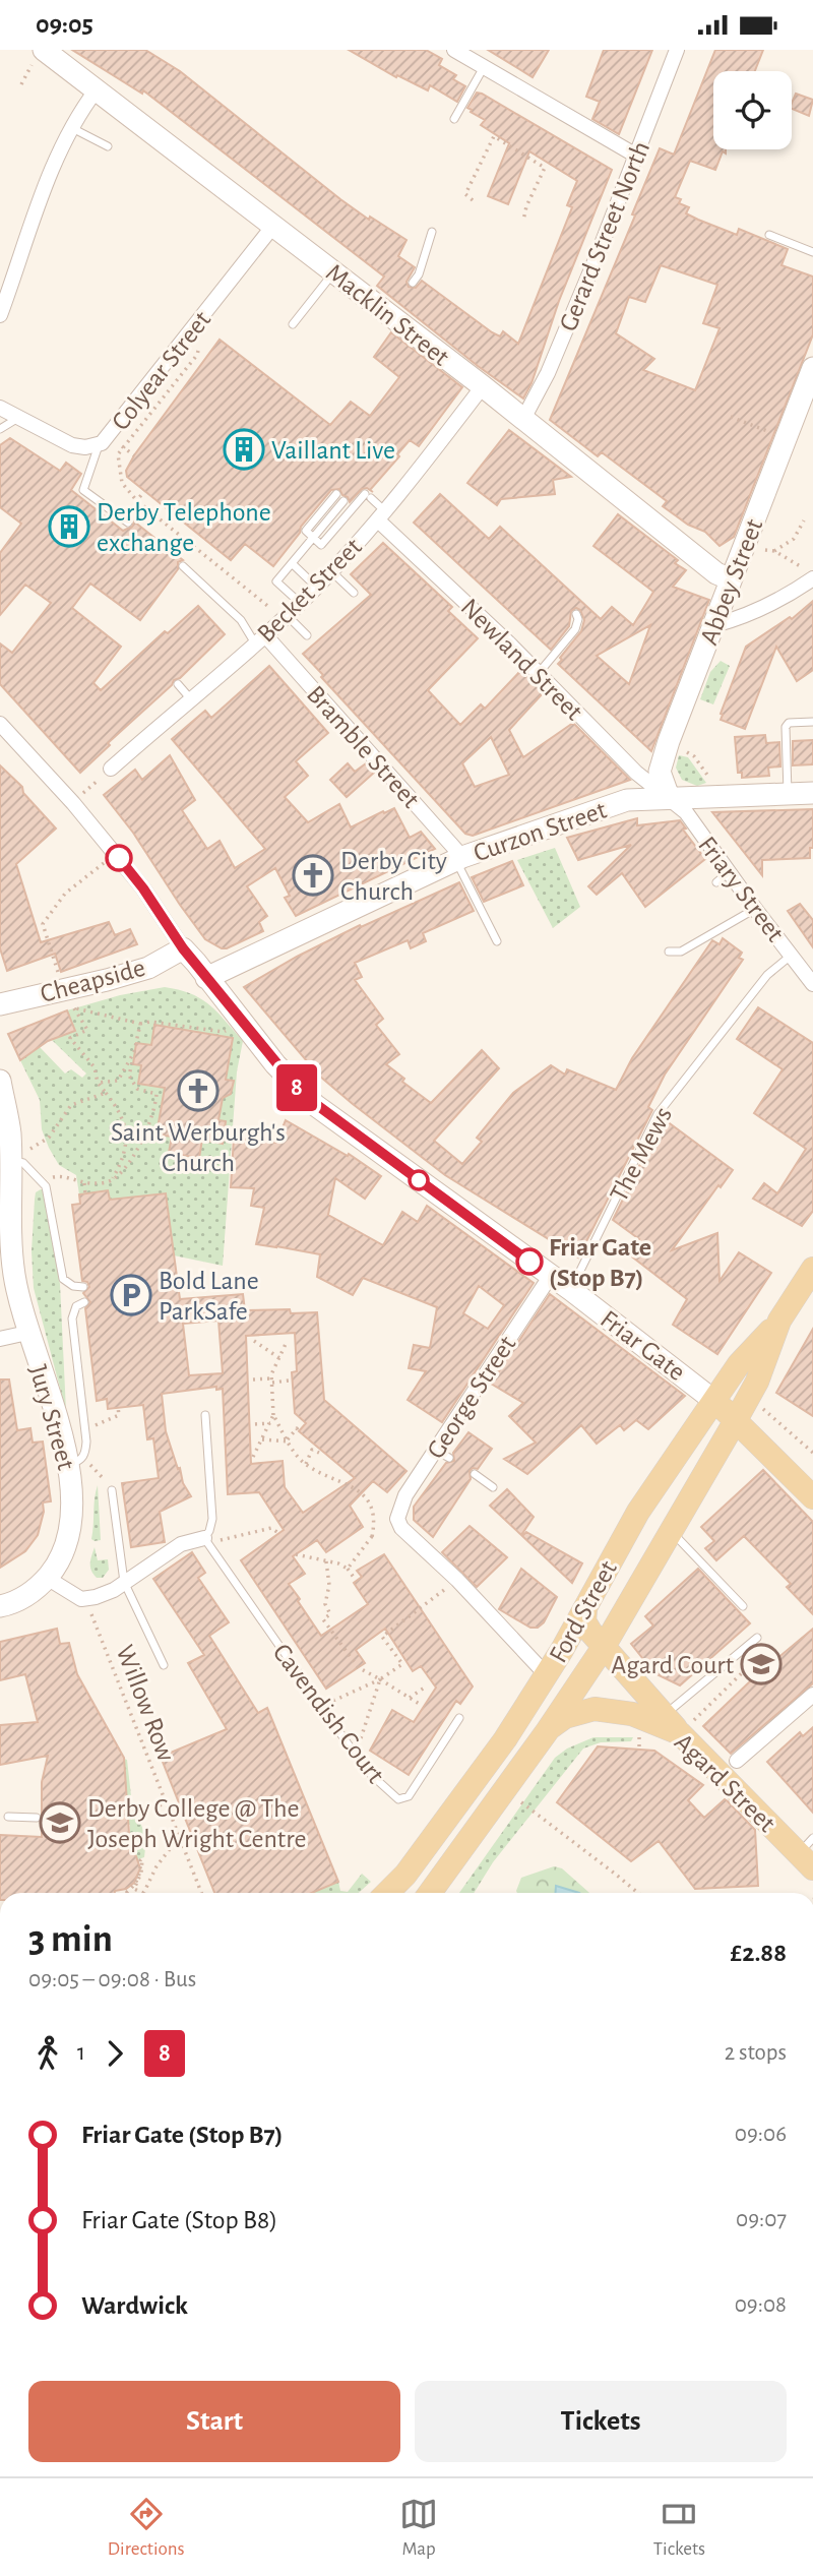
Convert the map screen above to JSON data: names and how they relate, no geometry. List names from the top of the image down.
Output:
{
  "streets": {
    "main road": ["Friar Gate", "Ford Street", "Agard Street"],
    "street": [
      "Gerard Street North",
      "Macklin Street",
      "Colyear Street",
      "Abbey Street",
      "Becket Street",
      "Newland Street",
      "Bramble Street",
      "Curzon Street",
      "Friary Street",
      "Cheapside",
      "George Street",
      "Jury Street"
    ],
    "lane": ["The Mews", "Cavendish Court"],
    "path": ["Willow Row"]
  },
  "crossings": [
    ["Gerard Street North", "Macklin Street"],
    ["Macklin Street", "Colyear Street"],
    ["Macklin Street", "Abbey Street"],
    ["Macklin Street", "Becket Street"],
    ["Abbey Street", "Newland Street"],
    ["Abbey Street", "Curzon Street"],
    ["Abbey Street", "Friary Street"],
    ["Becket Street", "Newland Street"],
    ["Becket Street", "Bramble Street"],
    ["Newland Street", "Curzon Street"],
    ["Newland Street", "Friary Street"],
    ["Bramble Street", "Curzon Street"],
    ["Curzon Street", "Friary Street"],
    ["Curzon Street", "Friar Gate"],
    ["Friary Street", "The Mews"],
    ["Cheapside", "Friar Gate"],
    ["The Mews", "Friar Gate"],
    ["Friar Gate", "George Street"],
    ["Friar Gate", "Ford Street"],
    ["Ford Street", "Agard Street"]
  ],
  "places": {
    "building": ["Vaillant Live", "Derby Telephone exchange"],
    "church": ["Derby City Church", "Saint Werburgh's Church"],
    "other": ["Friar Gate (Stop B7)"],
    "parking": ["Bold Lane ParkSafe"],
    "school or university": ["Agard Court", "Derby College @ The Joseph Wright Centre"]
  },
  "lines": ["bus line 8"],
  "page": {
    "status": "09:05",
    "on_map": "8",
    "heading": ["3 min", "09:05 – 09:08 · Bus", "£2.88"],
    "legs": ["1", "8", "2 stops"],
    "list": [
      {
        "name": "Friar Gate (Stop B7)",
        "value": "09:06"
      },
      {
        "name": "Friar Gate (Stop B8)",
        "value": "09:07"
      },
      {
        "name": "Wardwick",
        "value": "09:08"
      }
    ],
    "buttons": ["Start", "Tickets"],
    "tabs": ["Directions", "Map", "Tickets"]
  }
}
